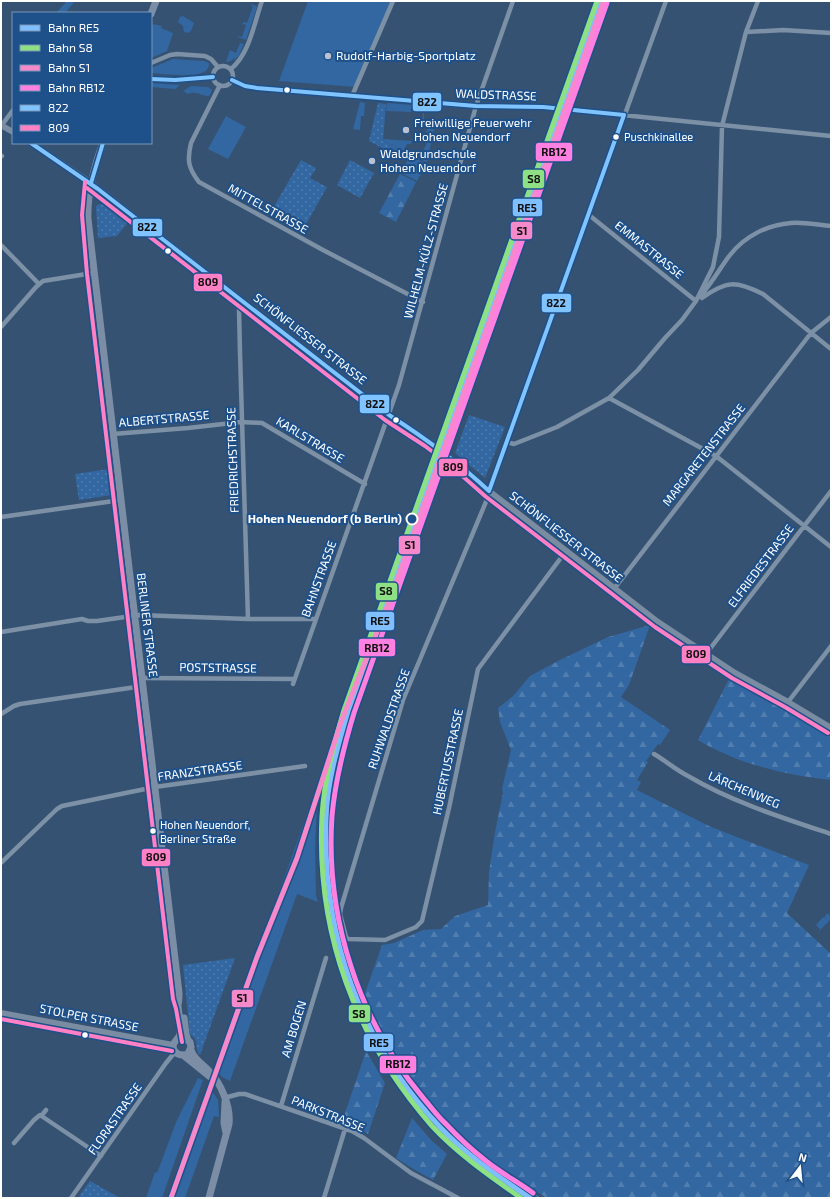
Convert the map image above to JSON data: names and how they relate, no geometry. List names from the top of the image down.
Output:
{
  "streets": {
    "main road": ["SCHÖNFLIESSER STRASSE", "BERLINER STRASSE", "STOLPER STRASSE"],
    "street": [
      "WALDSTRASSE",
      "MITTELSTRASSE",
      "EMMASTRASSE",
      "WILHELM-KÜLZ-STRASSE",
      "ALBERTSTRASSE",
      "KARLSTRASSE",
      "MARGARETENSTRASSE",
      "FRIEDRICHSTRASSE",
      "ELFRIEDESTRASSE",
      "BAHNSTRASSE",
      "POSTSTRASSE",
      "RUHWALDSTRASSE",
      "HUBERTUSSTRASSE",
      "FRANZSTRASSE",
      "LÄRCHENWEG",
      "AM BOGEN",
      "PARKSTRASSE",
      "FLORASTRASSE"
    ]
  },
  "crossings": [
    ["WALDSTRASSE", "MITTELSTRASSE"],
    ["WALDSTRASSE", "WILHELM-KÜLZ-STRASSE"],
    ["MITTELSTRASSE", "WILHELM-KÜLZ-STRASSE"],
    ["WILHELM-KÜLZ-STRASSE", "SCHÖNFLIESSER STRASSE"],
    ["WILHELM-KÜLZ-STRASSE", "BAHNSTRASSE"],
    ["SCHÖNFLIESSER STRASSE", "MARGARETENSTRASSE"],
    ["SCHÖNFLIESSER STRASSE", "FRIEDRICHSTRASSE"],
    ["SCHÖNFLIESSER STRASSE", "ELFRIEDESTRASSE"],
    ["SCHÖNFLIESSER STRASSE", "BAHNSTRASSE"],
    ["SCHÖNFLIESSER STRASSE", "BERLINER STRASSE"],
    ["SCHÖNFLIESSER STRASSE", "RUHWALDSTRASSE"],
    ["SCHÖNFLIESSER STRASSE", "HUBERTUSSTRASSE"],
    ["ALBERTSTRASSE", "KARLSTRASSE"],
    ["ALBERTSTRASSE", "FRIEDRICHSTRASSE"],
    ["ALBERTSTRASSE", "BERLINER STRASSE"],
    ["KARLSTRASSE", "FRIEDRICHSTRASSE"],
    ["KARLSTRASSE", "BAHNSTRASSE"],
    ["BAHNSTRASSE", "POSTSTRASSE"],
    ["BERLINER STRASSE", "POSTSTRASSE"],
    ["BERLINER STRASSE", "FRANZSTRASSE"],
    ["BERLINER STRASSE", "STOLPER STRASSE"],
    ["BERLINER STRASSE", "FLORASTRASSE"],
    ["RUHWALDSTRASSE", "HUBERTUSSTRASSE"],
    ["STOLPER STRASSE", "FLORASTRASSE"],
    ["AM BOGEN", "PARKSTRASSE"]
  ],
  "places": [
    "Rudolf-Harbig-Sportplatz",
    "Freiwillige Feuerwehr Hohen Neuendorf",
    "Puschkinallee",
    "Waldgrundschule Hohen Neuendorf",
    "Hohen Neuendorf (b Berlin)",
    "Hohen Neuendorf, Berliner Straße"
  ],
  "lines": [
    "rail line RE5",
    "rail line S8",
    "rail line S1",
    "rail line RB12",
    "transit line 822",
    "transit line 809"
  ],
  "legend": [
    "Bahn RE5",
    "Bahn S8",
    "Bahn S1",
    "Bahn RB12",
    "822",
    "809"
  ],
  "north": "top"
}
